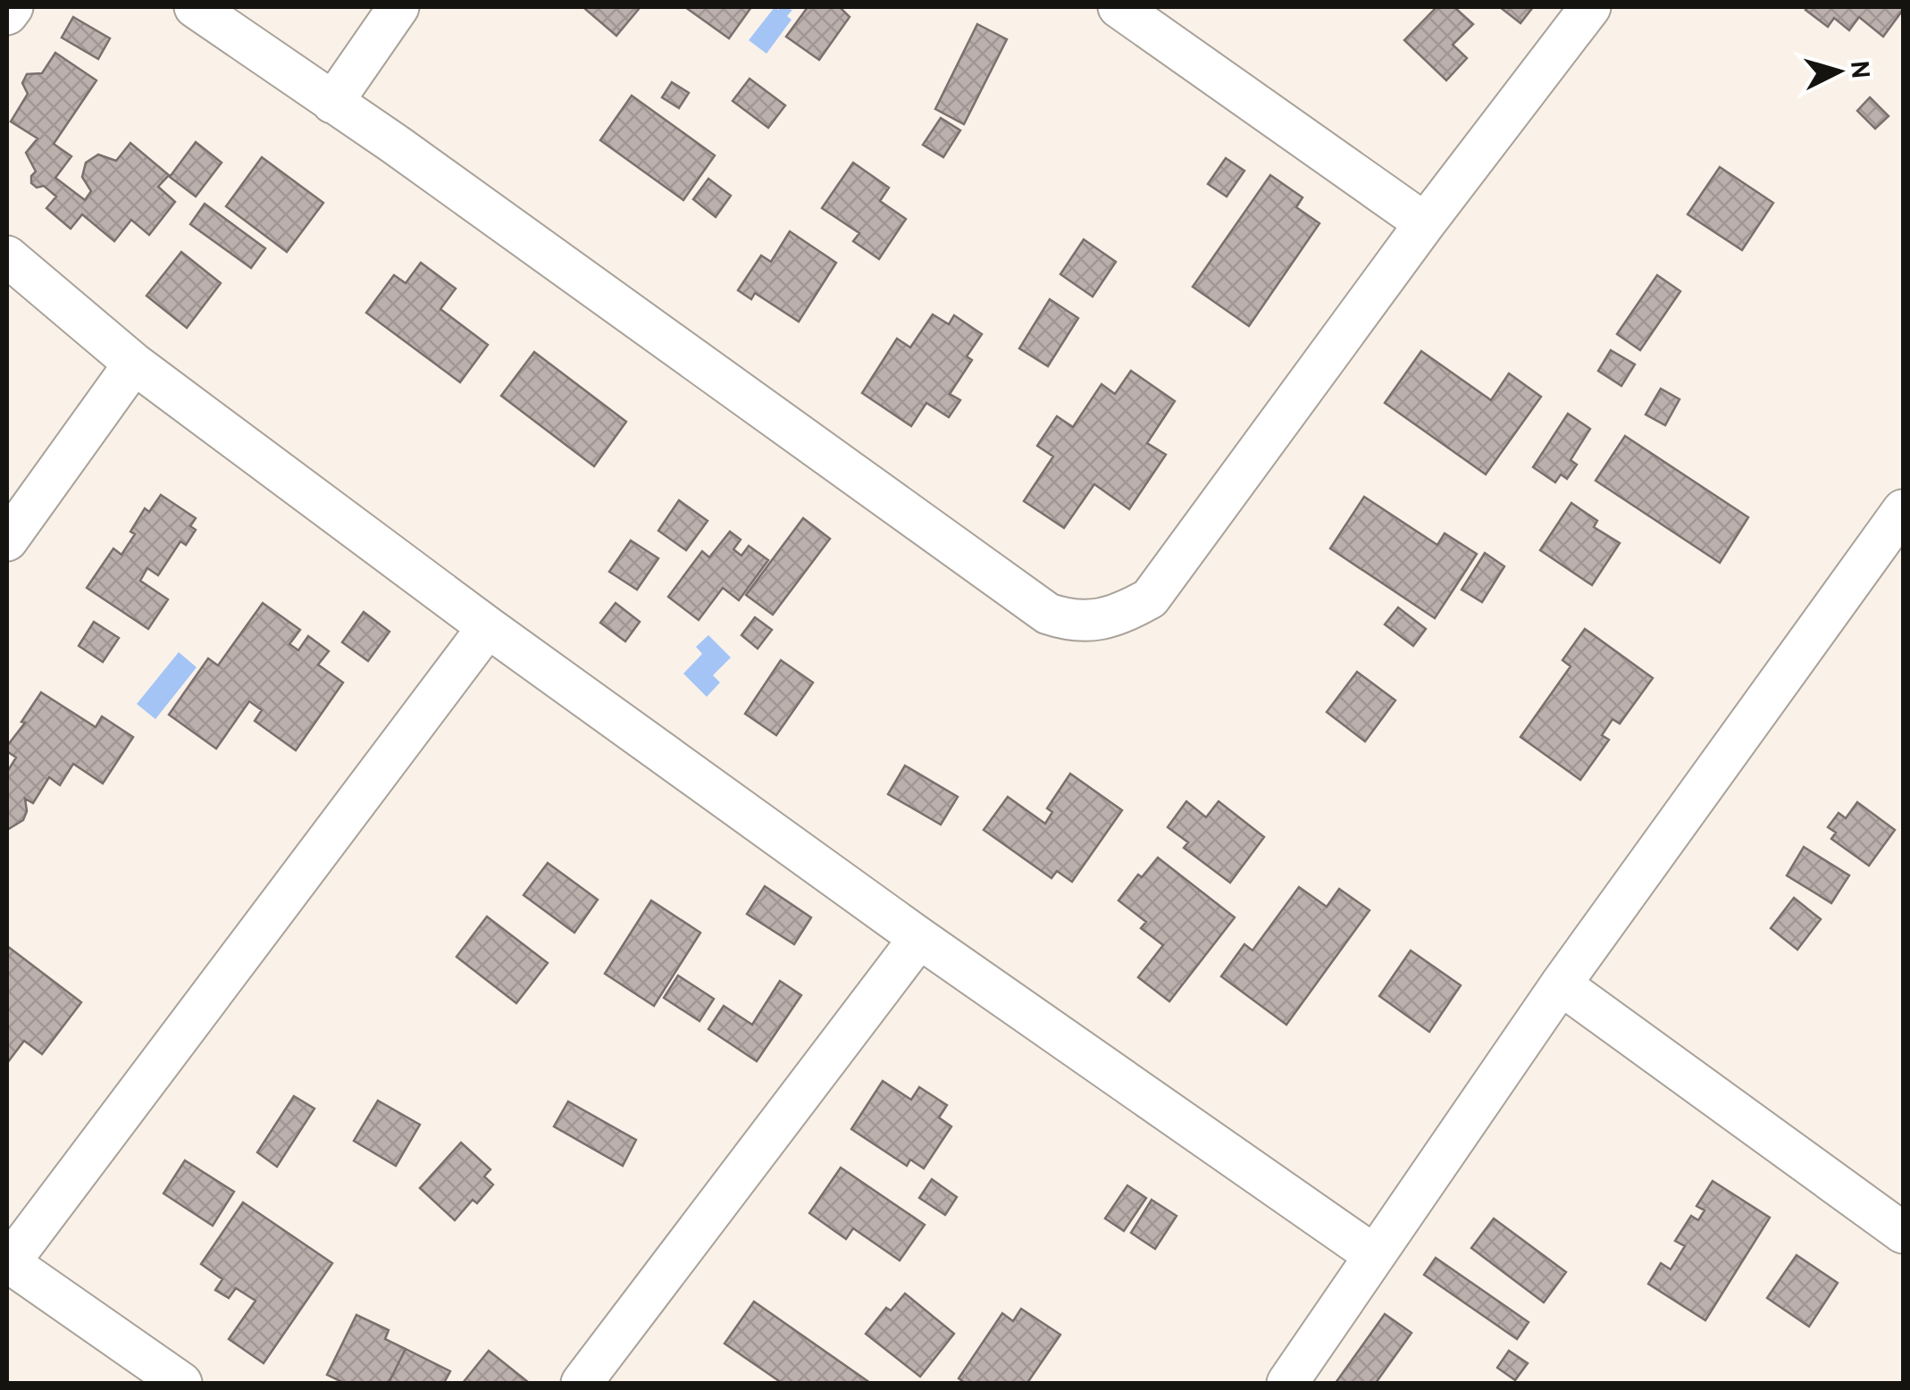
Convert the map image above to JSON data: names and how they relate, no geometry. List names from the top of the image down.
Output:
{
  "north": "right"
}
